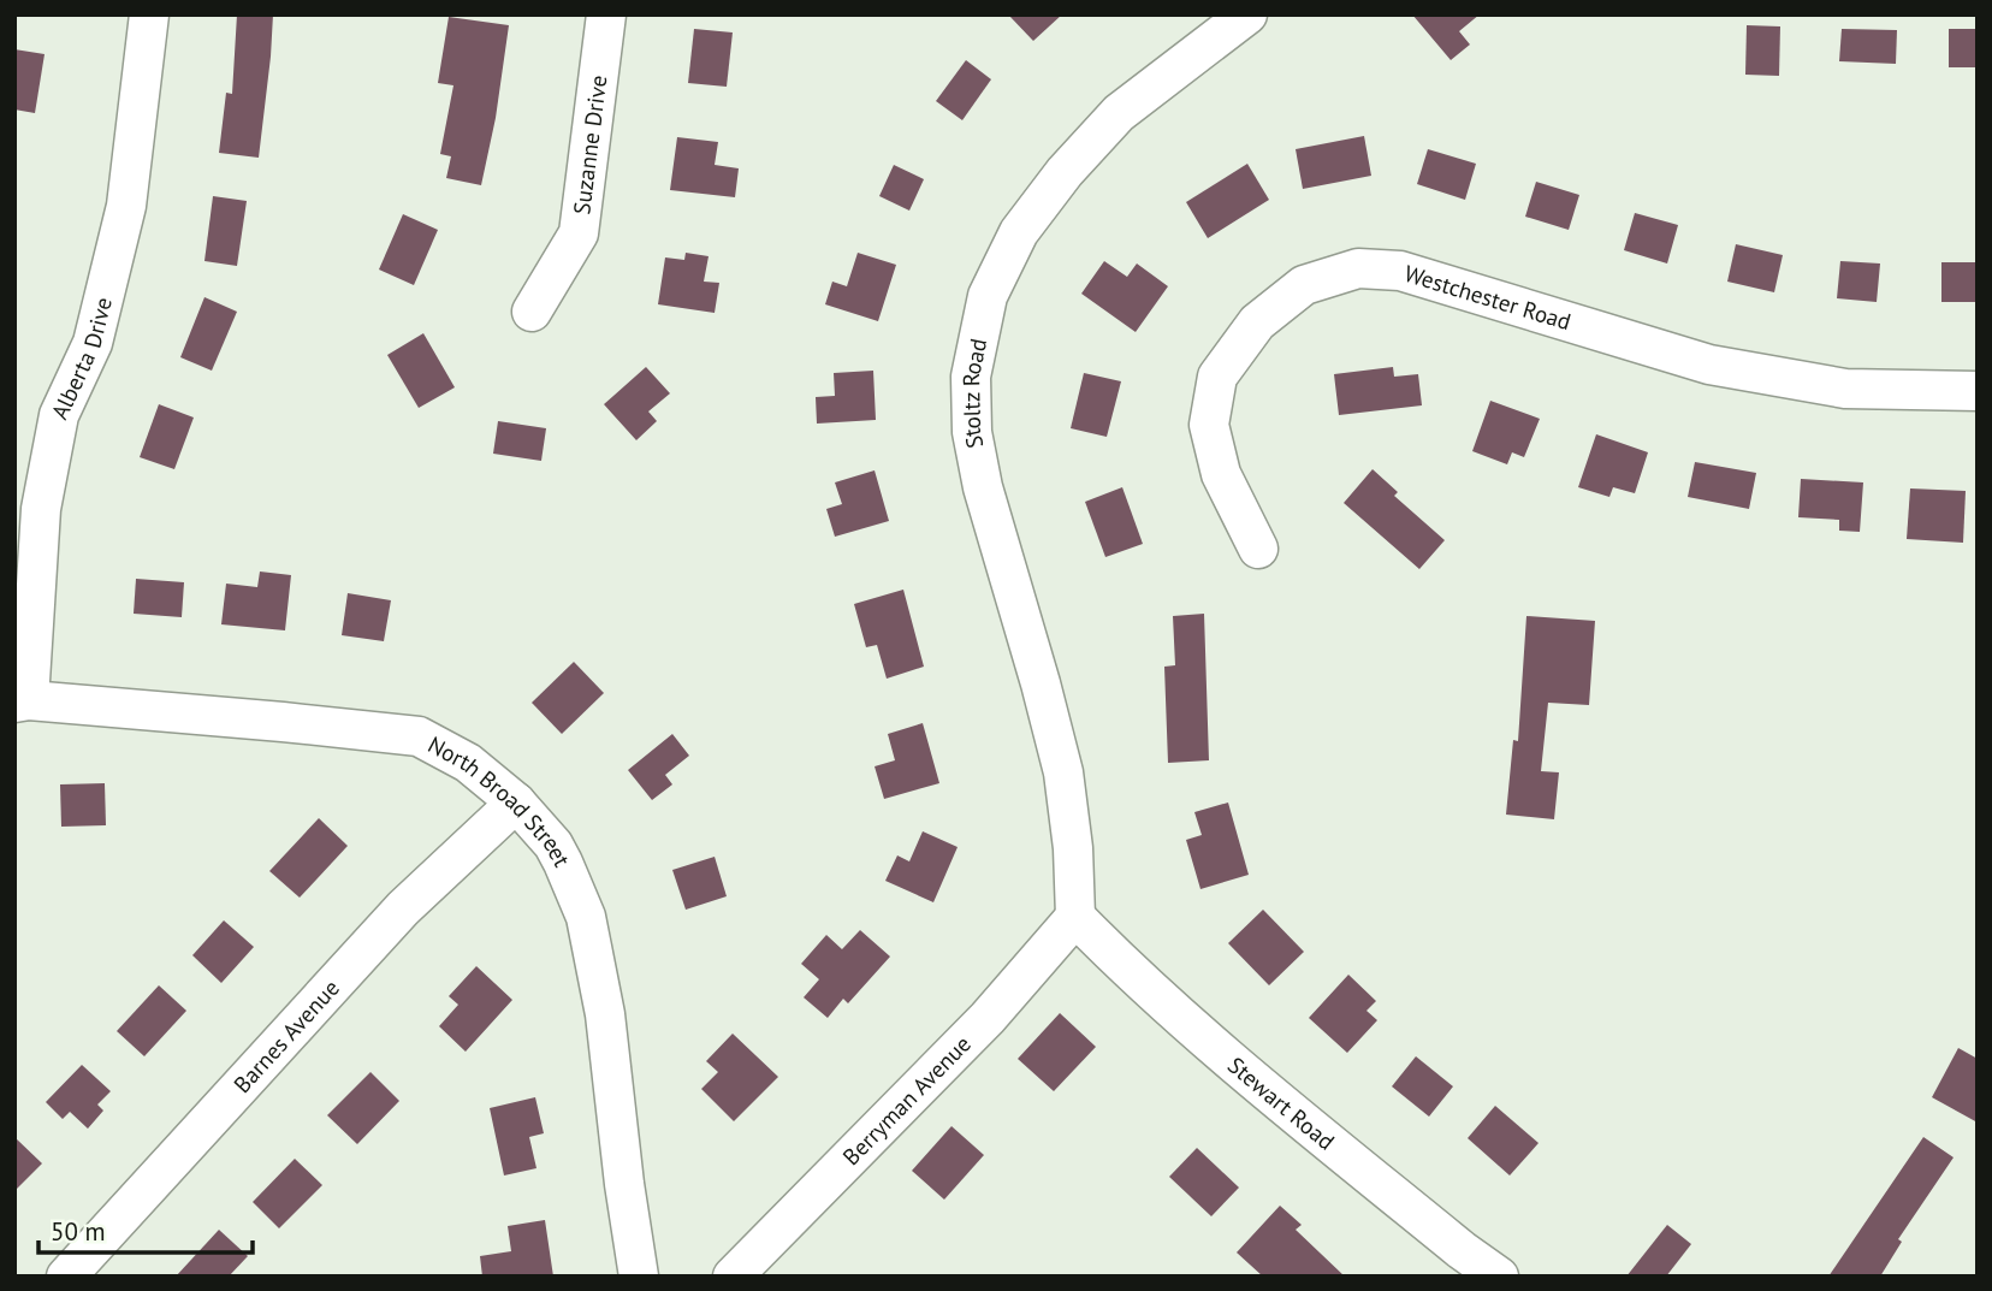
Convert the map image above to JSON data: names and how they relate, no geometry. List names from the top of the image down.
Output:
{
  "streets": {
    "street": [
      "Suzanne Drive",
      "Westchester Road",
      "Alberta Drive",
      "Stoltz Road",
      "North Broad Street",
      "Barnes Avenue",
      "Berryman Avenue",
      "Stewart Road"
    ]
  },
  "crossings": [
    ["Alberta Drive", "North Broad Street"],
    ["Stoltz Road", "Berryman Avenue"],
    ["Stoltz Road", "Stewart Road"],
    ["North Broad Street", "Barnes Avenue"],
    ["Berryman Avenue", "Stewart Road"]
  ],
  "scale_bar": "50 m"
}
